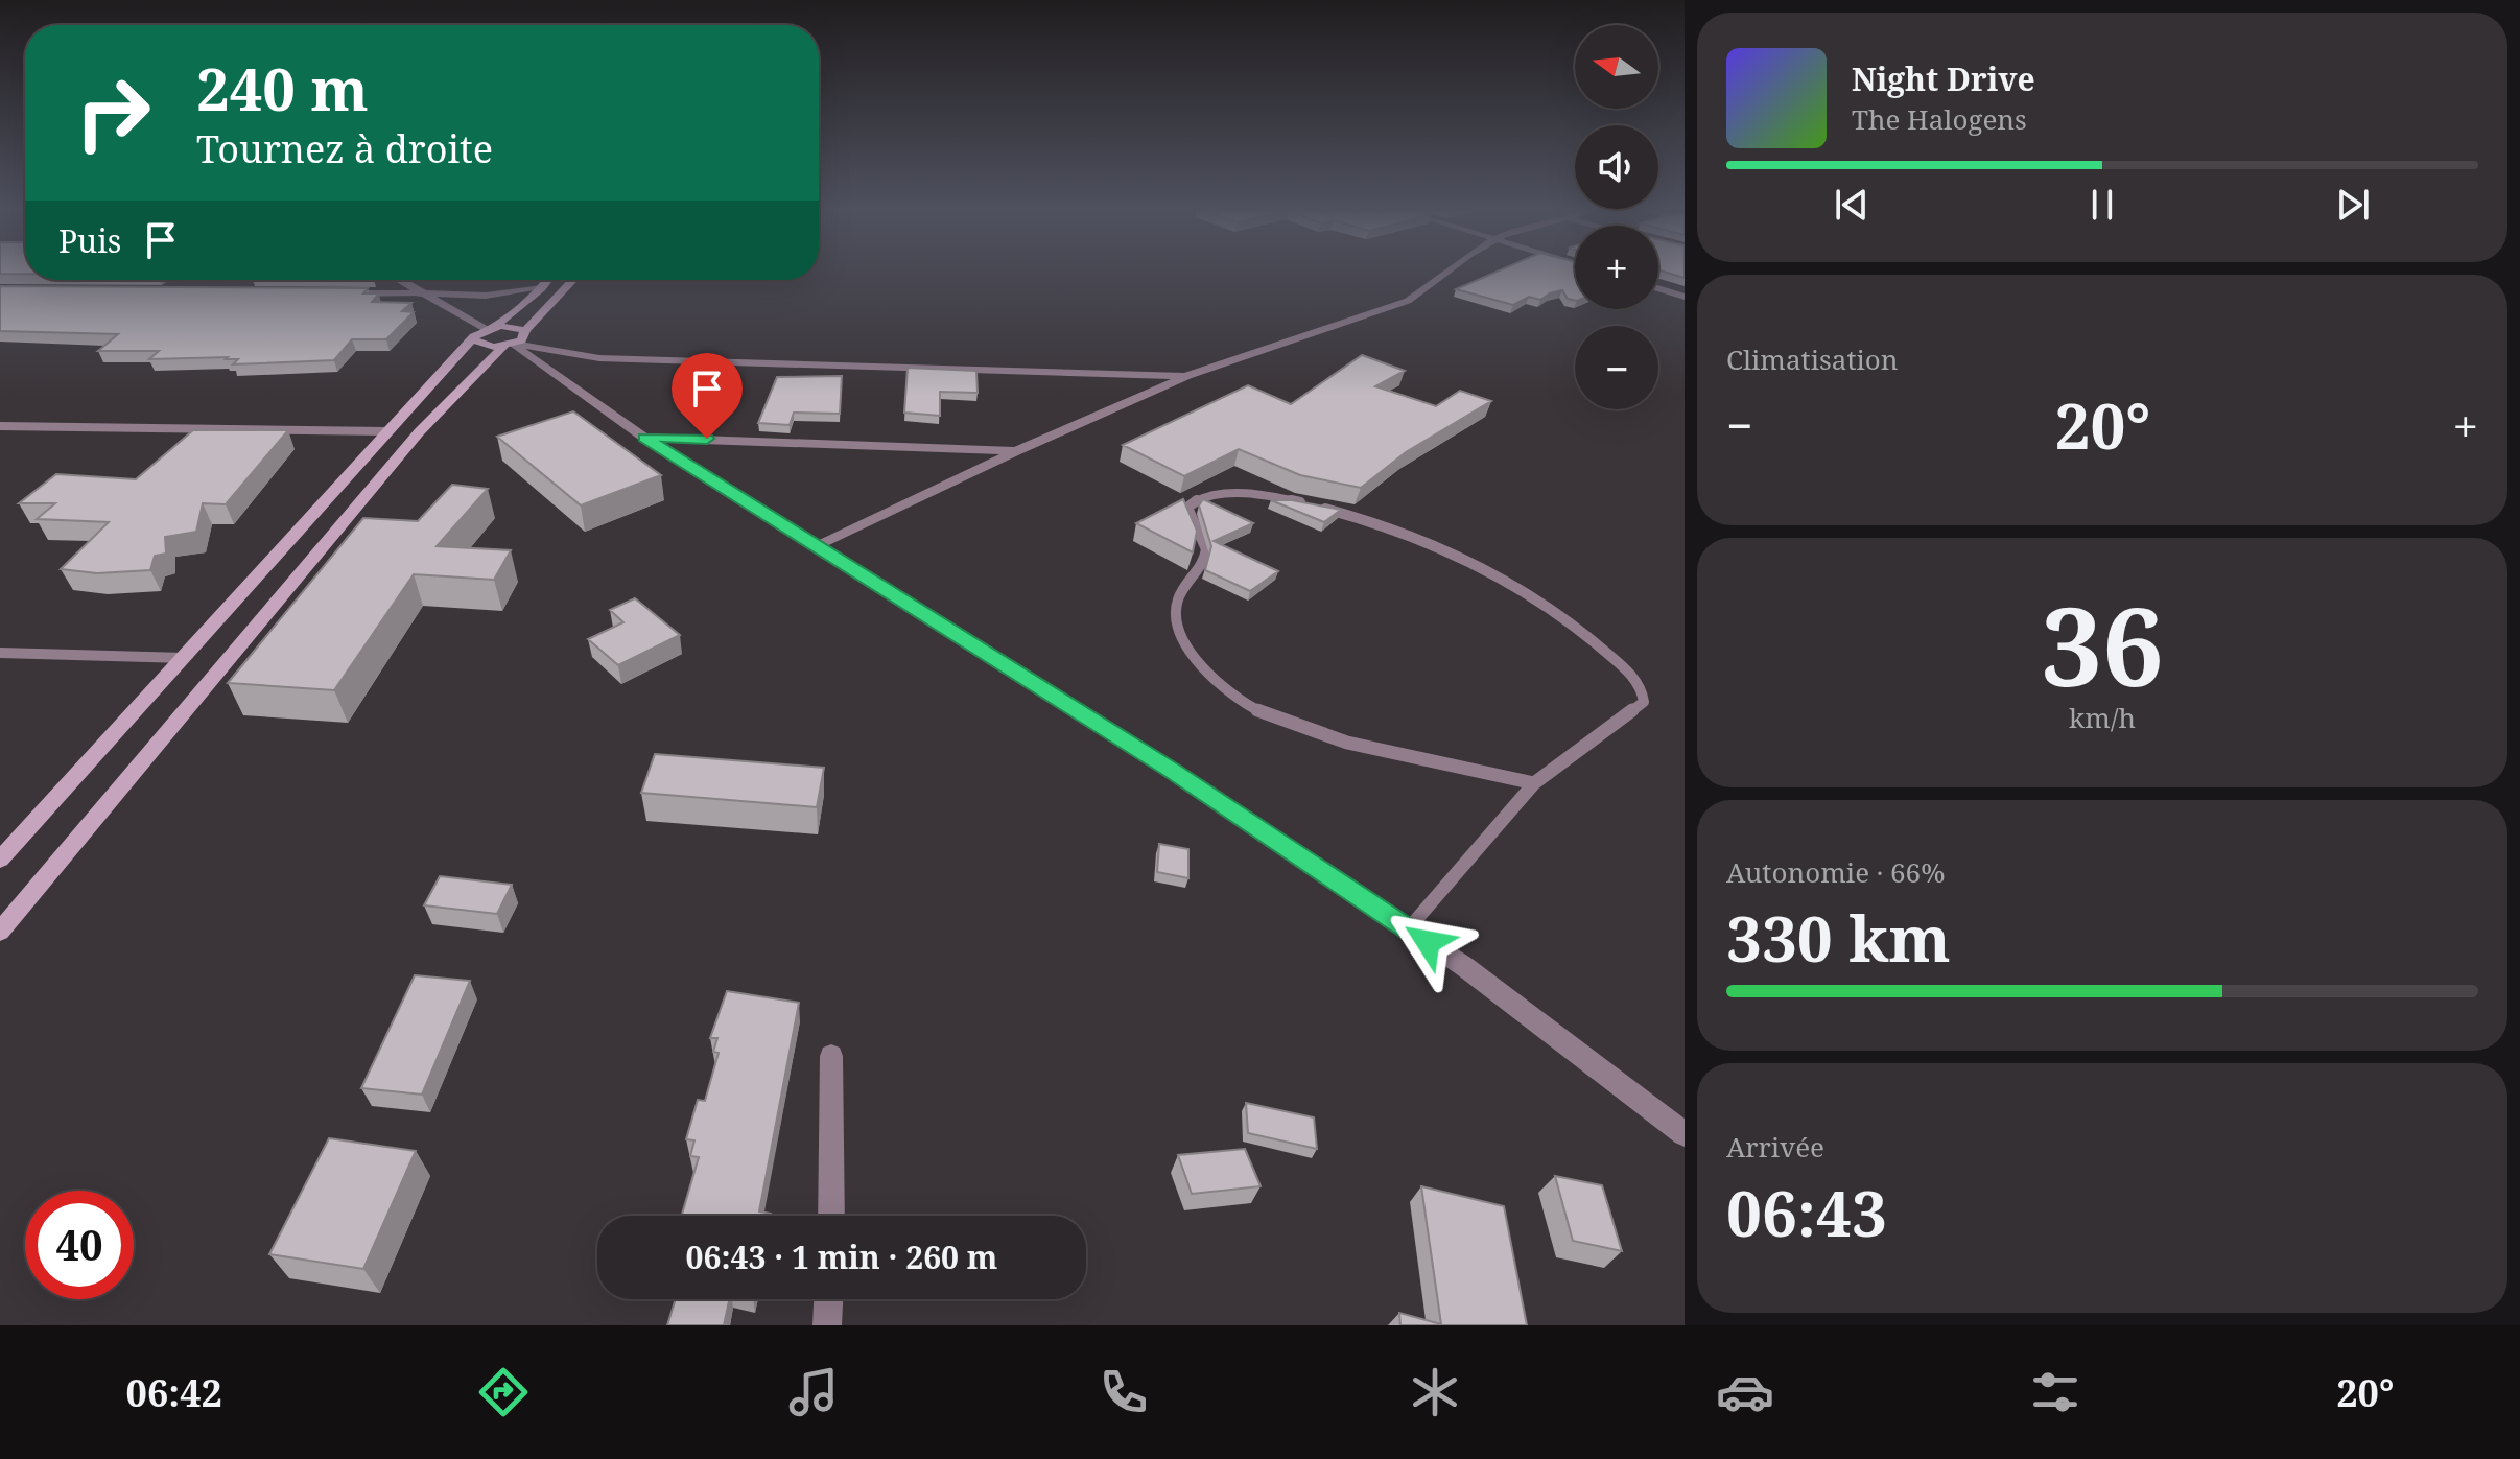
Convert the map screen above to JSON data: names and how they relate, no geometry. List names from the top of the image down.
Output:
{
  "north": "left",
  "page": {
    "map_buttons": ["+", "−"],
    "turn": ["240 m", "Tournez à droite"],
    "song": ["Night Drive", "The Halogens"],
    "then": "Puis",
    "tile": [
      "Climatisation",
      ["36", "km/h"],
      ["Autonomie · 66%", "330 km"],
      ["Arrivée", "06:43"]
    ],
    "heat": ["−", "20°", "+"],
    "limit": "40",
    "trip": "06:43 · 1 min · 260 m",
    "tabs": ["06:42", "20°"]
  }
}
